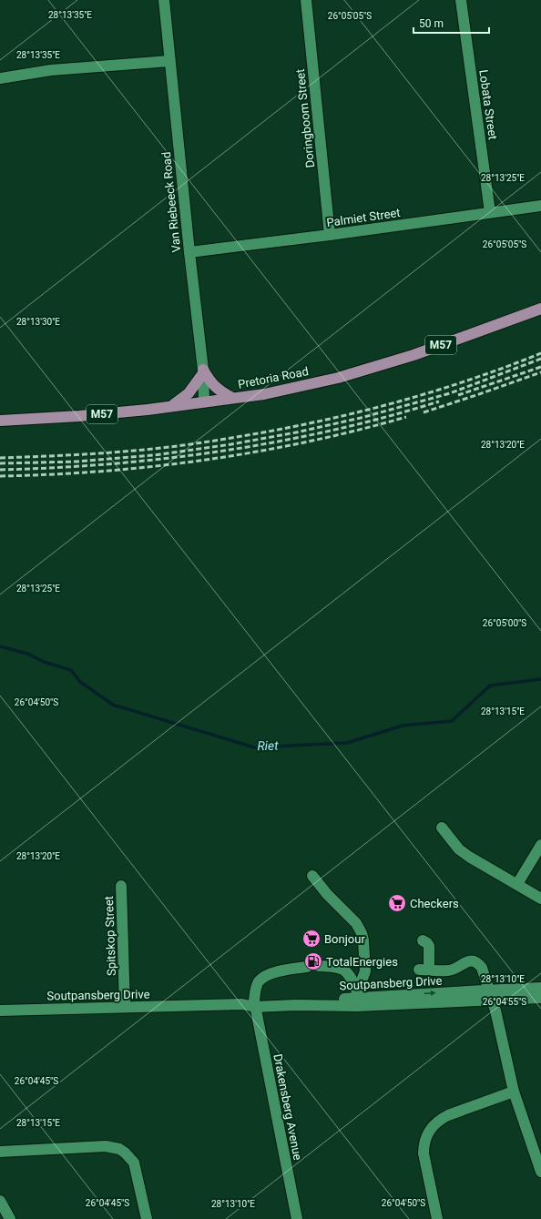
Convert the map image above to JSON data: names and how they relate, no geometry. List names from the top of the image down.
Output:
{
  "streets": {
    "main road": ["M57", "Pretoria Road"],
    "street": [
      "Lobata Street",
      "Doringboom Street",
      "Van Riebeeck Road",
      "Palmiet Street",
      "Spitskop Street",
      "Soutpansberg Drive",
      "Drakensberg Avenue"
    ]
  },
  "crossings": [
    ["Lobata Street", "Palmiet Street"],
    ["Doringboom Street", "Palmiet Street"],
    ["Van Riebeeck Road", "Palmiet Street"],
    ["Van Riebeeck Road", "Pretoria Road"],
    ["Spitskop Street", "Soutpansberg Drive"],
    ["Soutpansberg Drive", "Drakensberg Avenue"]
  ],
  "water": ["Riet"],
  "places": {
    "supermarket": ["Checkers", "Bonjour"],
    "fuel station": ["TotalEnergies"]
  },
  "scale_bar": "50 m",
  "coordinates": [
    "28°13'35\"E",
    "26°05'05\"S",
    "28°13'25\"E",
    "28°13'30\"E",
    "28°13'20\"E",
    "26°05'00\"S",
    "26°04'50\"S",
    "28°13'15\"E",
    "28°13'10\"E",
    "26°04'55\"S",
    "26°04'45\"S"
  ]
}
